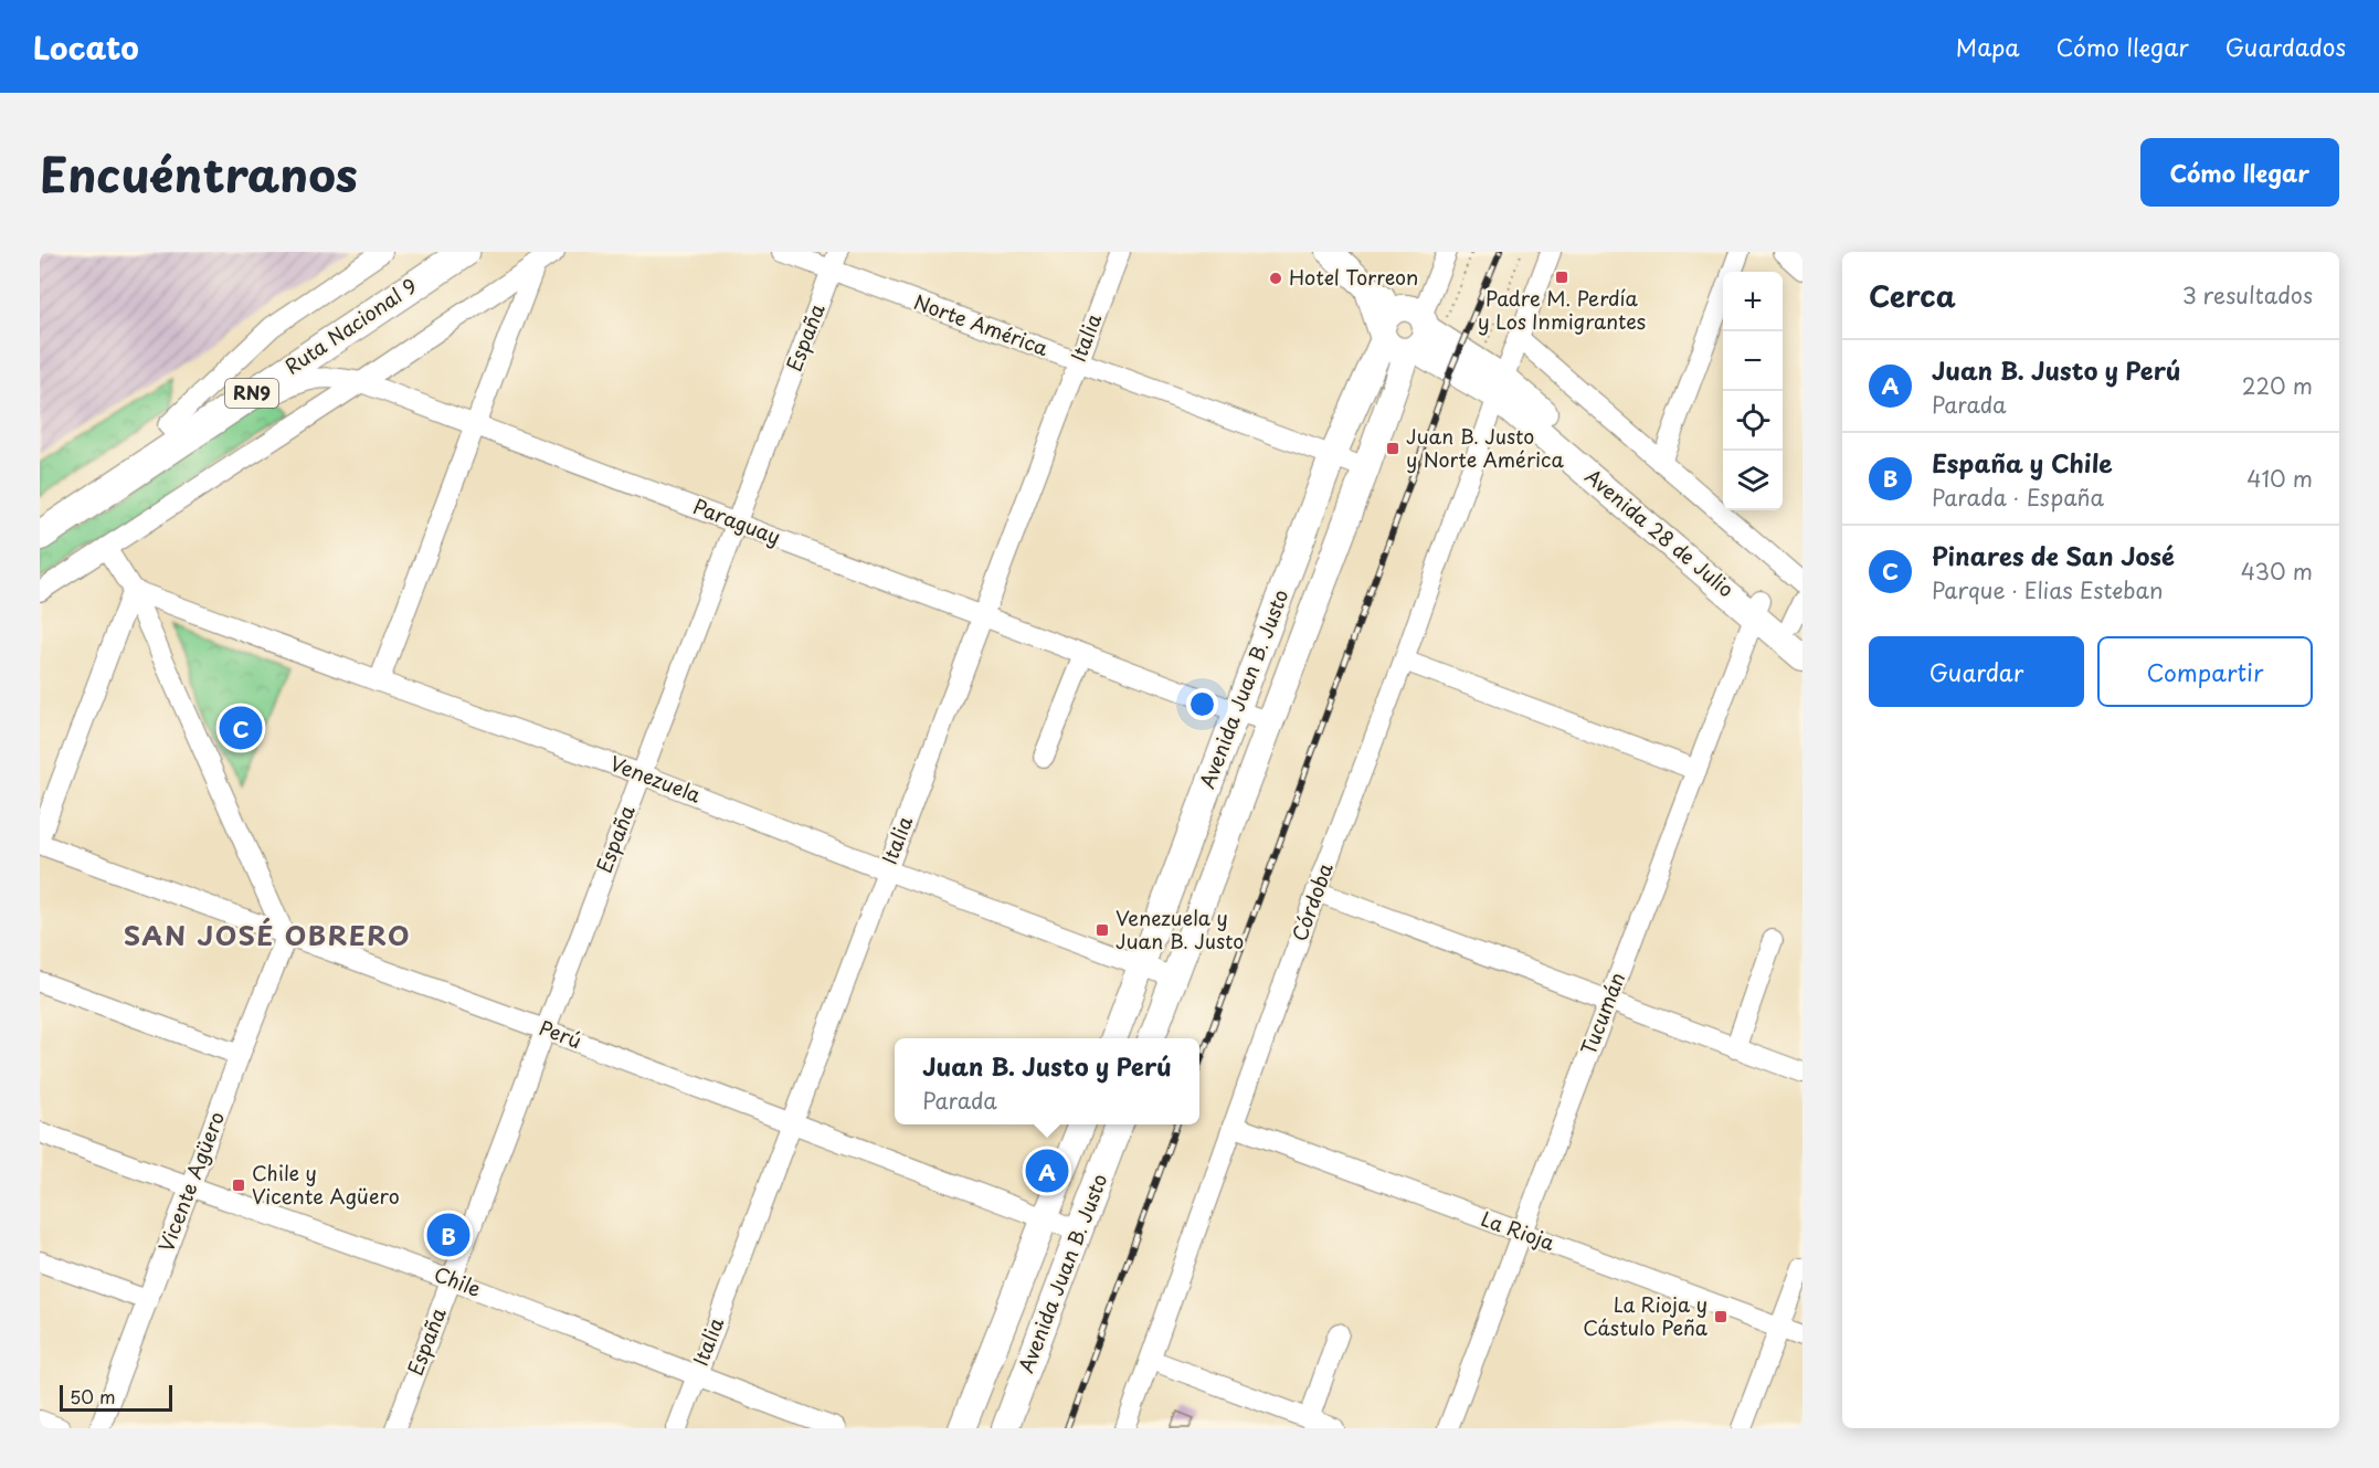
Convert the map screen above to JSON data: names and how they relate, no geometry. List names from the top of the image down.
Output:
{
  "streets": {
    "highway": ["Ruta Nacional 9", "RN9"],
    "main road": ["Avenida 28 de Julio", "Avenida Juan B. Justo"],
    "street": [
      "Norte América",
      "España",
      "Italia",
      "Paraguay",
      "Venezuela",
      "Córdoba",
      "Tucumán",
      "Perú",
      "Vicente Agüero",
      "La Rioja",
      "Chile"
    ]
  },
  "crossings": [
    ["Norte América", "España"],
    ["Norte América", "Italia"],
    ["Norte América", "Avenida Juan B. Justo"],
    ["Ruta Nacional 9", "Paraguay"],
    ["España", "Paraguay"],
    ["España", "Venezuela"],
    ["España", "Perú"],
    ["España", "Chile"],
    ["Italia", "Paraguay"],
    ["Italia", "Venezuela"],
    ["Italia", "Perú"],
    ["Italia", "Chile"],
    ["Paraguay", "Avenida Juan B. Justo"],
    ["Avenida 28 de Julio", "Avenida Juan B. Justo"],
    ["Avenida 28 de Julio", "Córdoba"],
    ["Avenida 28 de Julio", "Tucumán"],
    ["Avenida Juan B. Justo", "Venezuela"],
    ["Avenida Juan B. Justo", "Perú"],
    ["Córdoba", "La Rioja"],
    ["Tucumán", "La Rioja"],
    ["Perú", "Vicente Agüero"],
    ["Vicente Agüero", "Chile"]
  ],
  "districts": ["SAN JOSÉ OBRERO"],
  "places": {
    "transit": [
      "Padre M. Perdía y Los Inmigrantes",
      "Juan B. Justo y Norte América",
      "Venezuela y Juan B. Justo",
      "Chile y Vicente Agüero",
      "La Rioja y Cástulo Peña"
    ],
    "other": ["Hotel Torreon"]
  },
  "scale_bar": "50 m",
  "page": {
    "header": "Locato",
    "nav": ["Mapa", "Cómo llegar", "Guardados"],
    "title": "Encuéntranos",
    "buttons": [
      "Cómo llegar",
      ["Guardar", "Compartir"]
    ],
    "heading": ["Cerca", "3 resultados"],
    "map_buttons": ["+", "−"],
    "list": [
      {
        "mark": "A",
        "name": "Juan B. Justo y Perú",
        "note": "Parada",
        "value": "220 m"
      },
      {
        "mark": "B",
        "name": "España y Chile",
        "note": "Parada · España",
        "value": "410 m"
      },
      {
        "mark": "C",
        "name": "Pinares de San José",
        "note": "Parque · Elias Esteban",
        "value": "430 m"
      }
    ],
    "pins": ["C", "A", "B"],
    "popup": ["Juan B. Justo y Perú", "Parada"],
    "scale": "50 m"
  }
}
